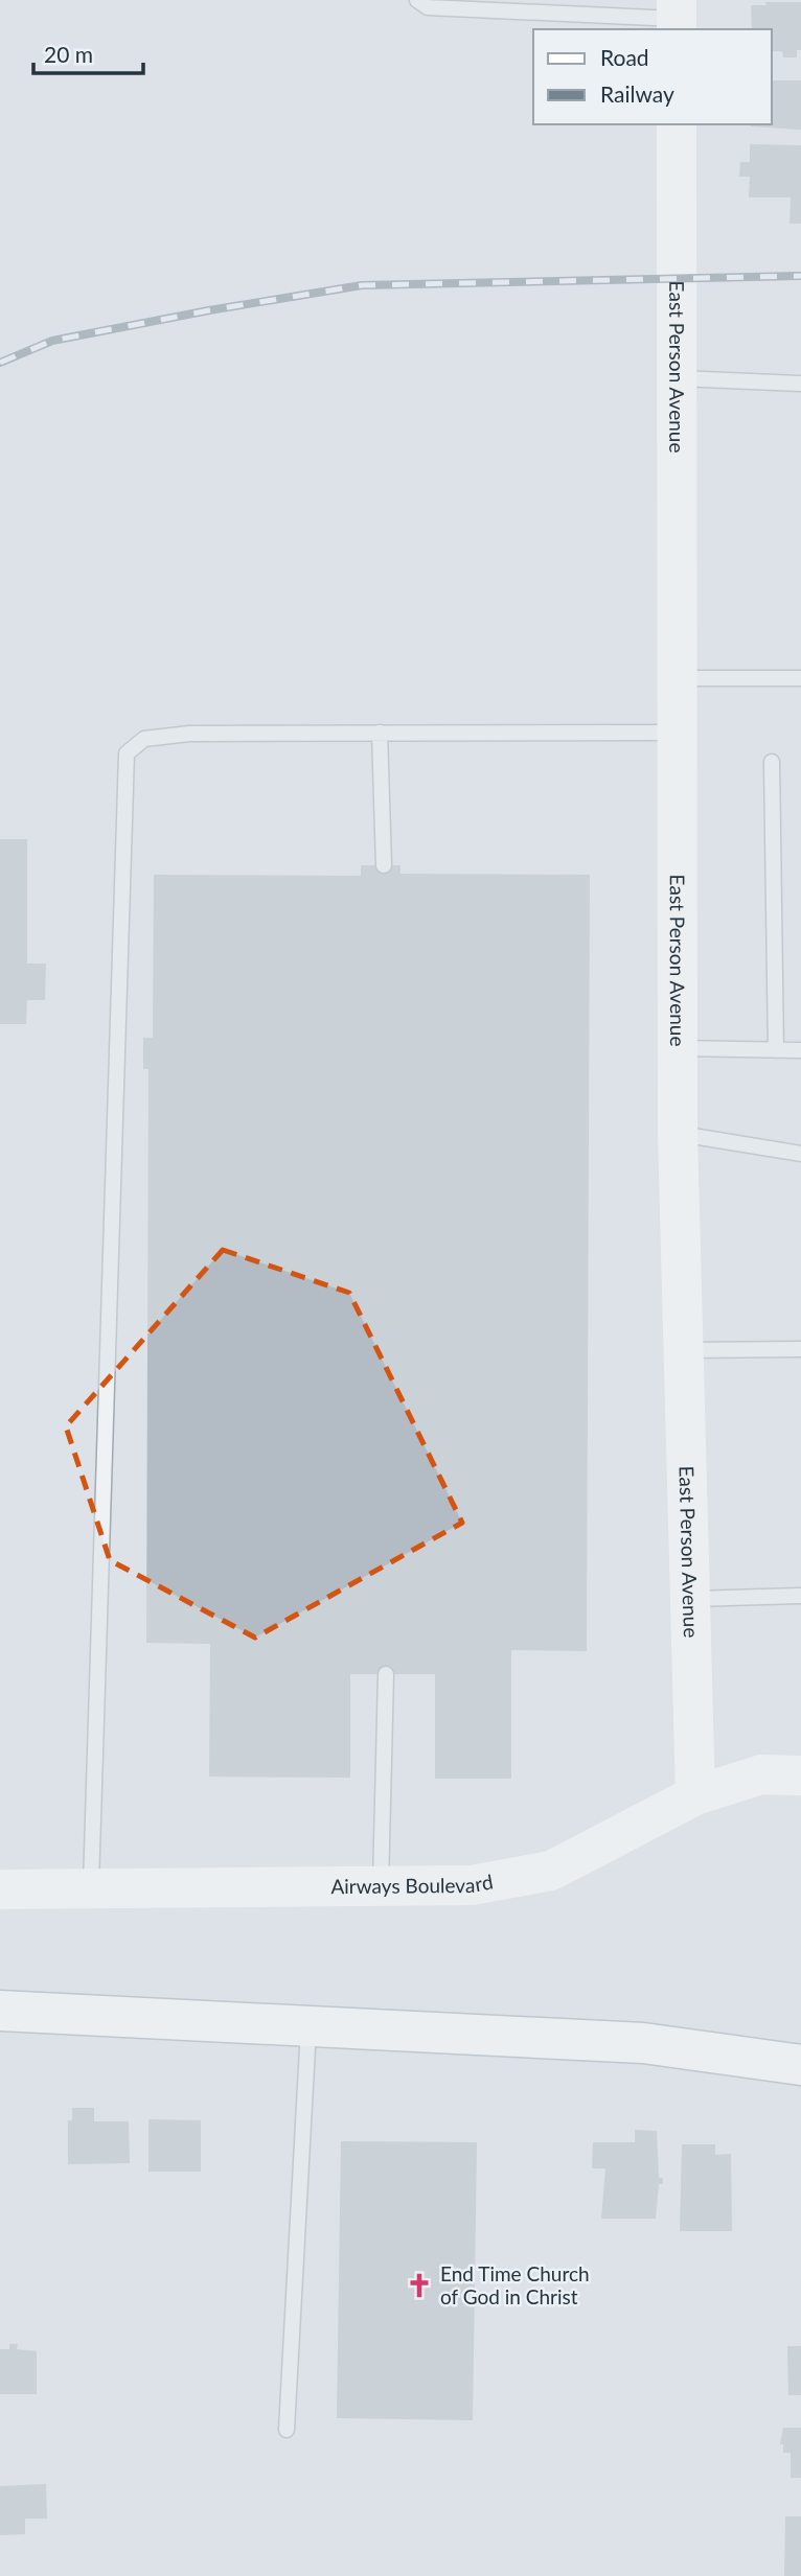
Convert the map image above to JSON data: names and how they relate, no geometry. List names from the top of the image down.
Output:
{
  "streets": {
    "main road": ["East Person Avenue", "Airways Boulevard"]
  },
  "crossings": [
    ["East Person Avenue", "Airways Boulevard"]
  ],
  "places": {
    "church": ["End Time Church of God in Christ"]
  },
  "legend": ["Road", "Railway"],
  "scale_bar": "20 m"
}
